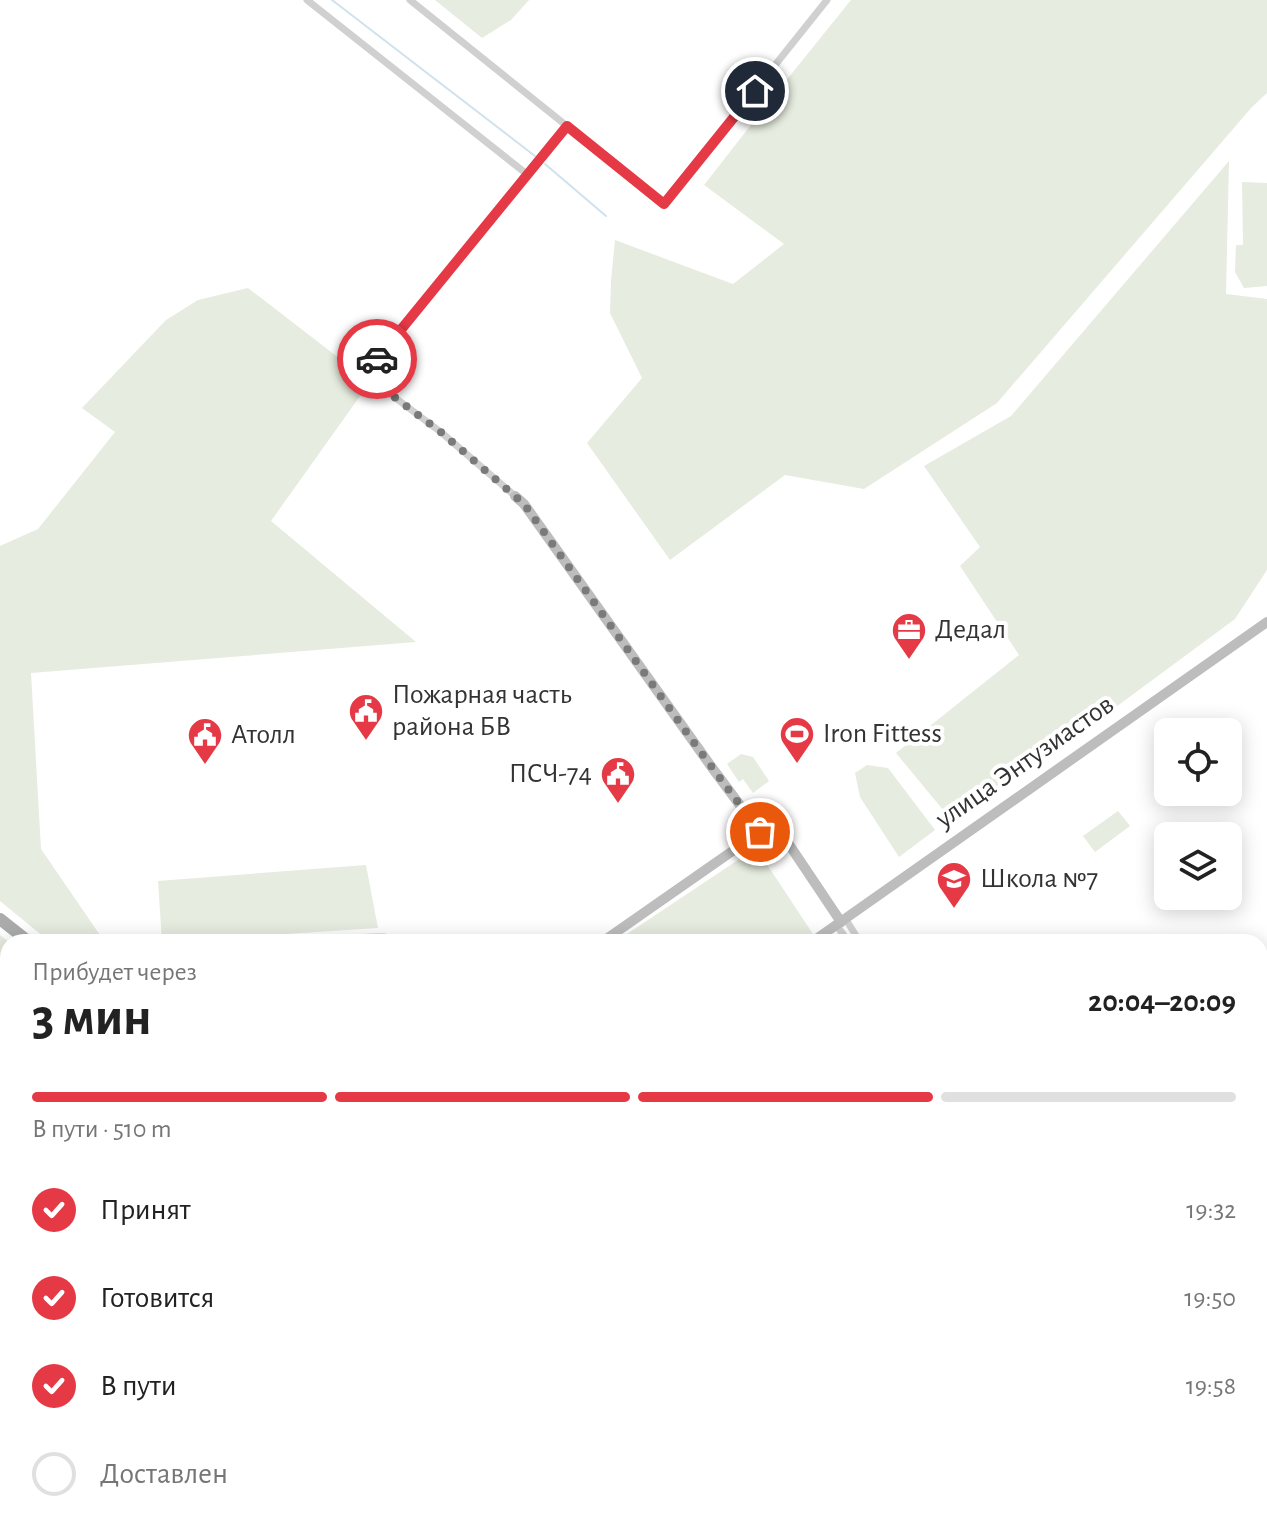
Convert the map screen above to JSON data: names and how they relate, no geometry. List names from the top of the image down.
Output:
{
  "streets": {
    "street": ["улица Энтузиастов"]
  },
  "places": {
    "office": ["Дедал"],
    "public building": ["Пожарная часть района БВ", "Атолл", "ПСЧ-74"],
    "sports": ["Iron Fittess"],
    "school or university": ["Школа №7"]
  },
  "page": {
    "heading": ["3 мин", "Прибудет через", "20:04–20:09"],
    "bar": "В пути · 510 m",
    "list": [
      ["Принят", "19:32"],
      ["Готовится", "19:50"],
      ["В пути", "19:58"],
      "Доставлен"
    ]
  }
}
